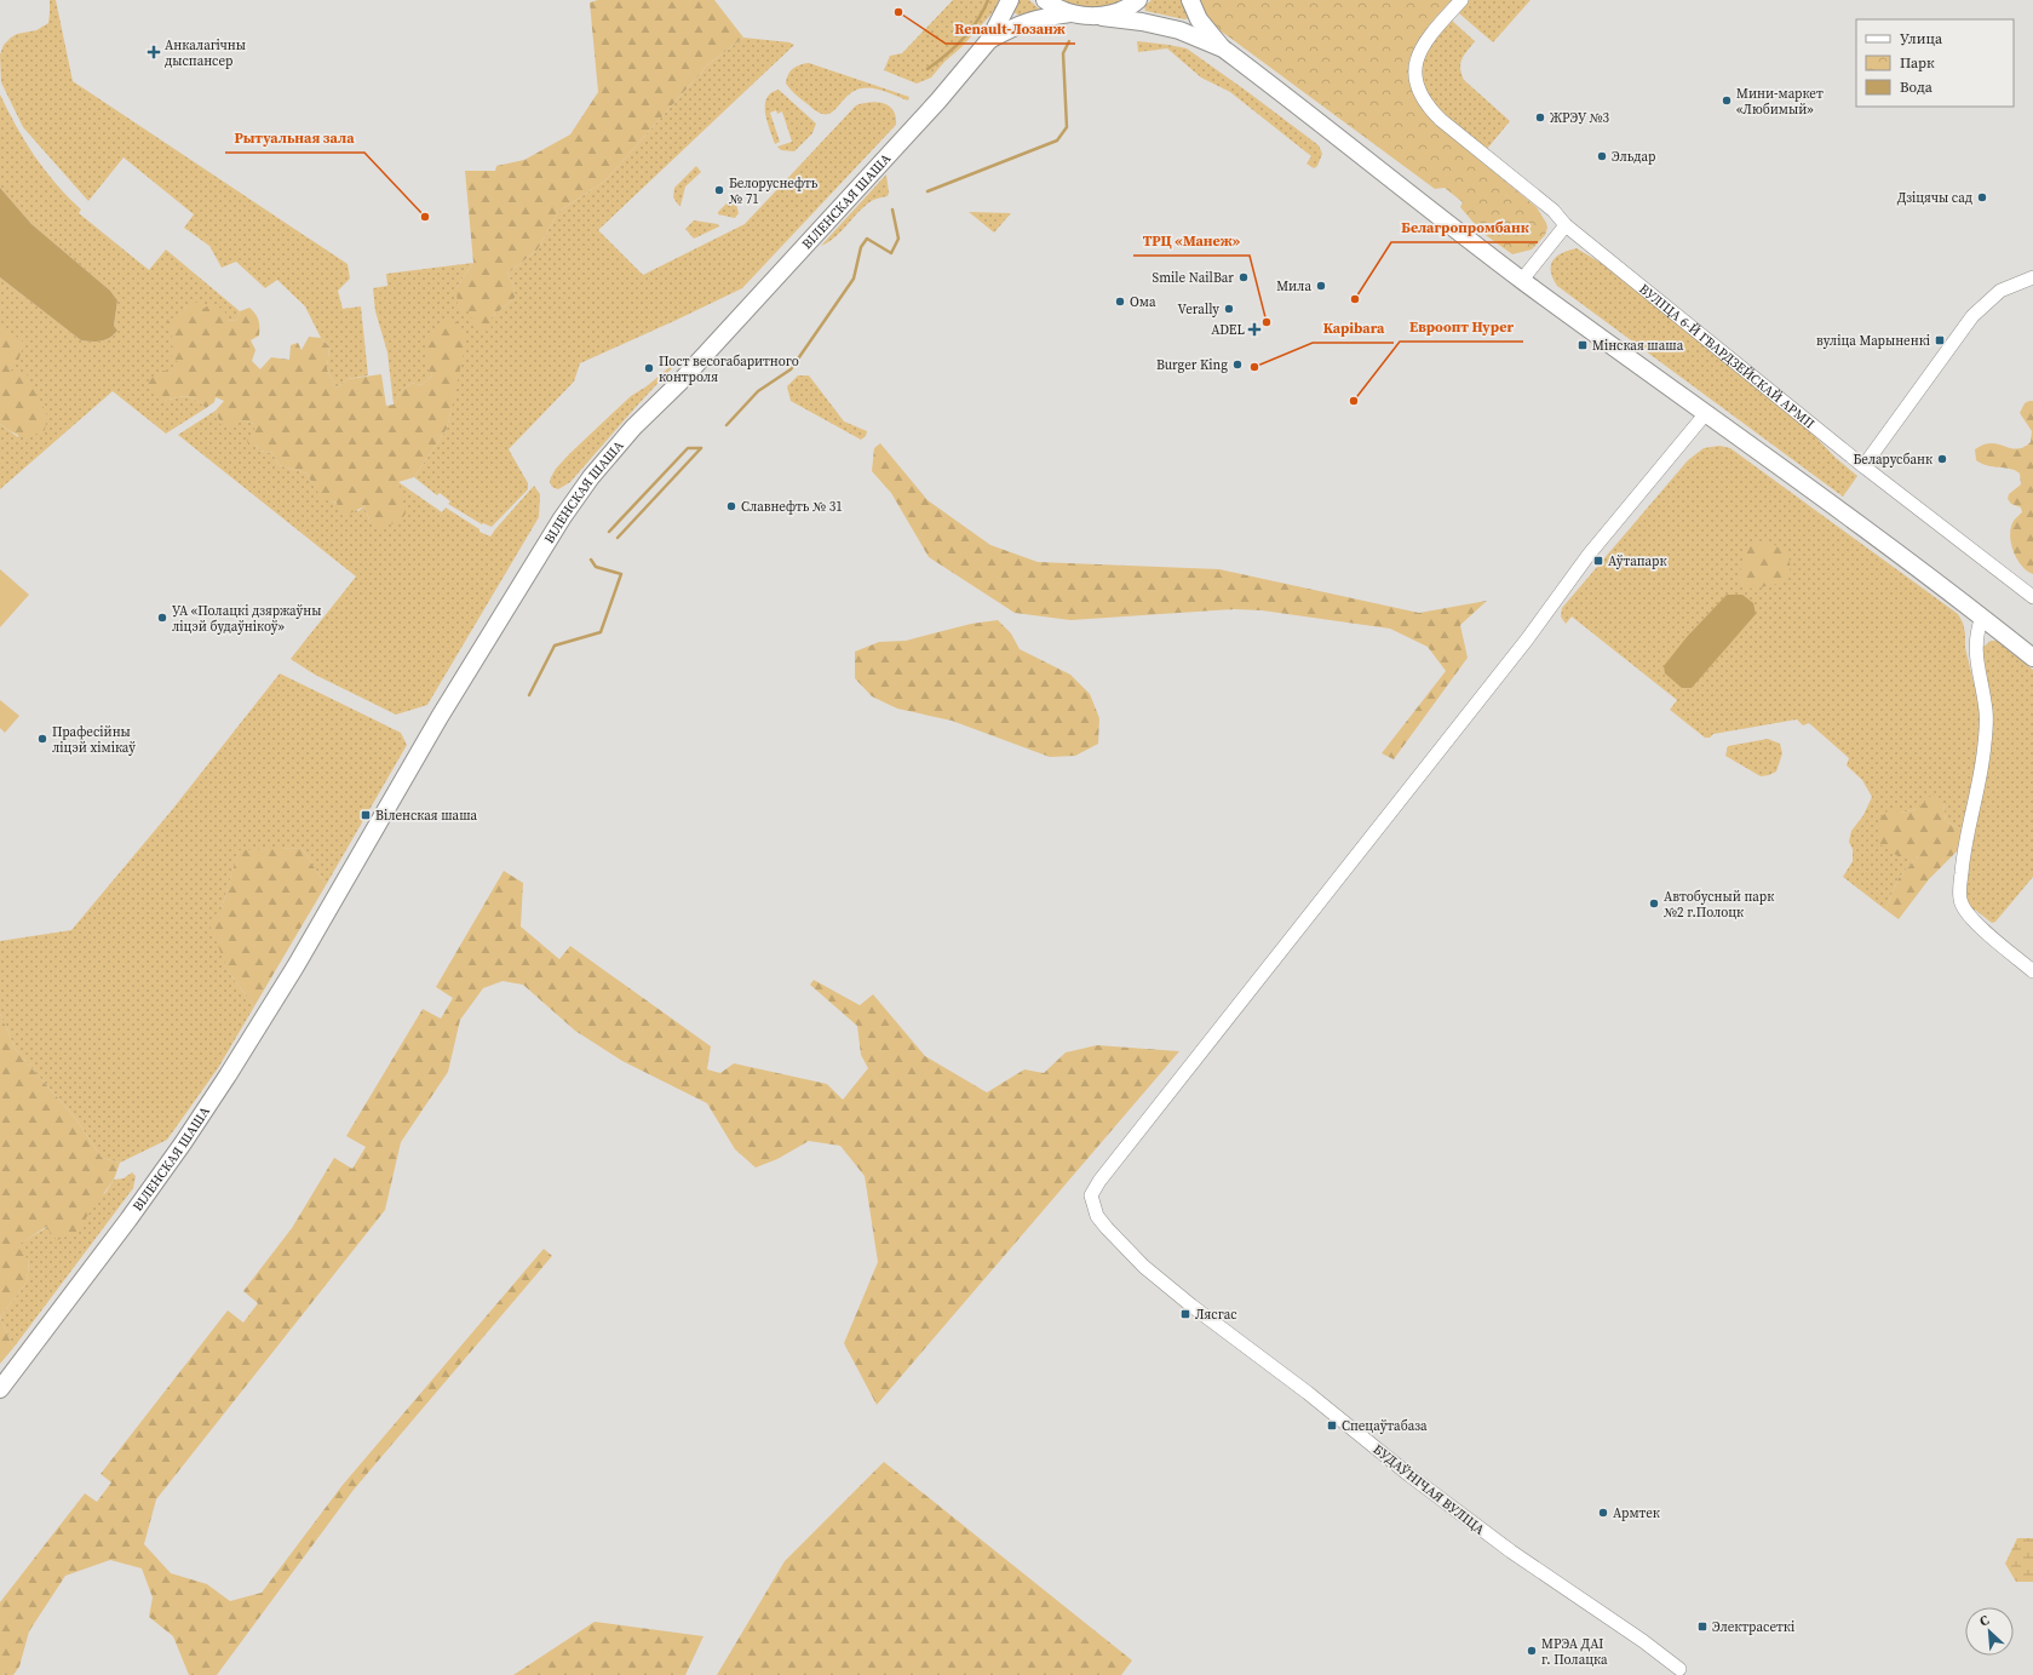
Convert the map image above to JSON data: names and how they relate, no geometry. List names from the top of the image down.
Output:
{
  "streets": {
    "main road": ["ВІЛЕНСКАЯ ШАША"],
    "street": ["ВУЛІЦА 6-Й ГВАРДЗЕЙСКАЙ АРМІІ", "БУДАЎНІЧАЯ ВУЛІЦА"]
  },
  "places": {
    "other": [
      "Renault-Лозанж",
      "Мини-маркет «Любимый»",
      "ЖРЭУ №3",
      "Эльдар",
      "Белоруснефть № 71",
      "Дзіцячы сад",
      "Рытуальная зала",
      "Smile NailBar",
      "Мила",
      "Белагропромбанк",
      "Ома",
      "Verally",
      "ТРЦ «Манеж»",
      "Burger King",
      "Kapibara",
      "Пост весогабаритного контроля",
      "Евроопт Hyper",
      "Беларусбанк",
      "Славнефть № 31",
      "УА «Полацкі дзяржаўны ліцэй будаўнікоў»",
      "Прафесійны ліцэй хімікаў",
      "Автобусный парк №2 г.Полоцк",
      "Армтек",
      "МРЭА ДАІ г. Полацка"
    ],
    "health": ["Анкалагічны дыспансер", "ADEL"],
    "transit": [
      "вуліца Марыненкі",
      "Мінская шаша",
      "Аўтапарк",
      "Віленская шаша",
      "Лясгас",
      "Спецаўтабаза",
      "Электрасеткі"
    ]
  },
  "legend": ["Улица", "Парк", "Вода"],
  "north": "top left"
}
